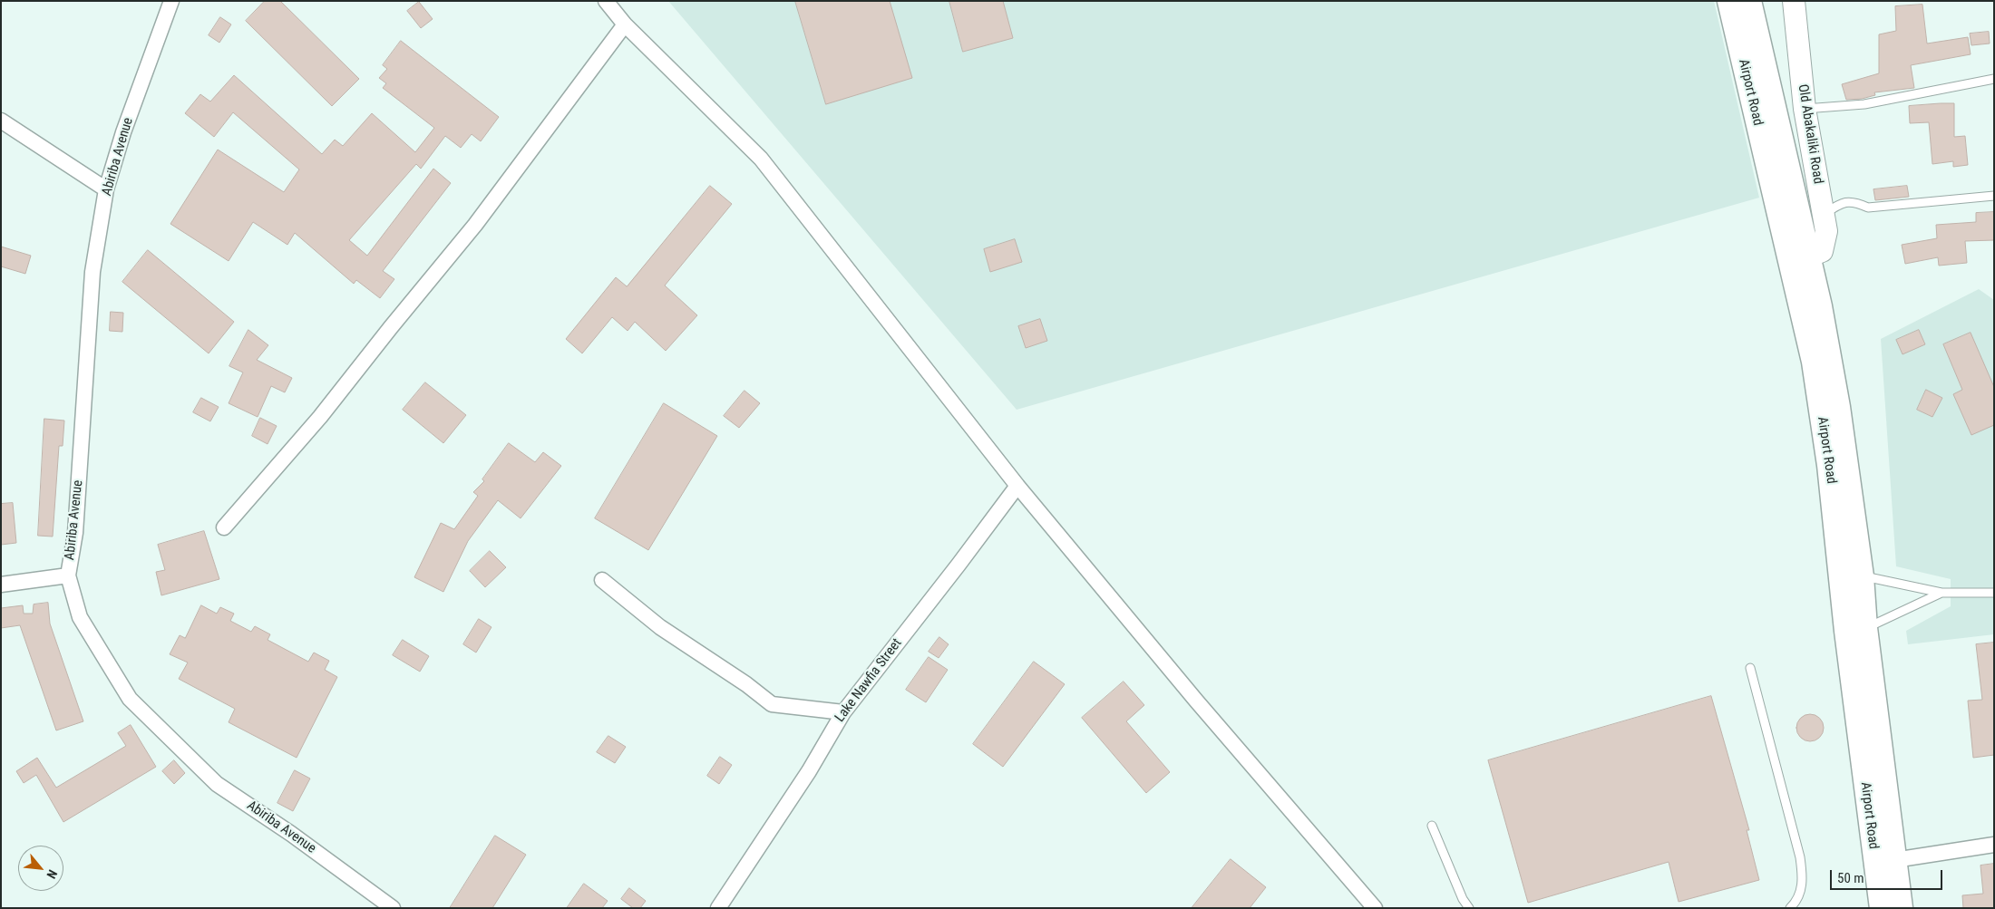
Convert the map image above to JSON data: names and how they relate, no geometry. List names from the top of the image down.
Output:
{
  "streets": {
    "main road": ["Airport Road", "Old Abakaliki Road"],
    "street": ["Abiriba Avenue", "Lake Nawfia Street"]
  },
  "crossings": [
    ["Airport Road", "Old Abakaliki Road"]
  ],
  "scale_bar": "50 m",
  "north": "bottom right"
}
